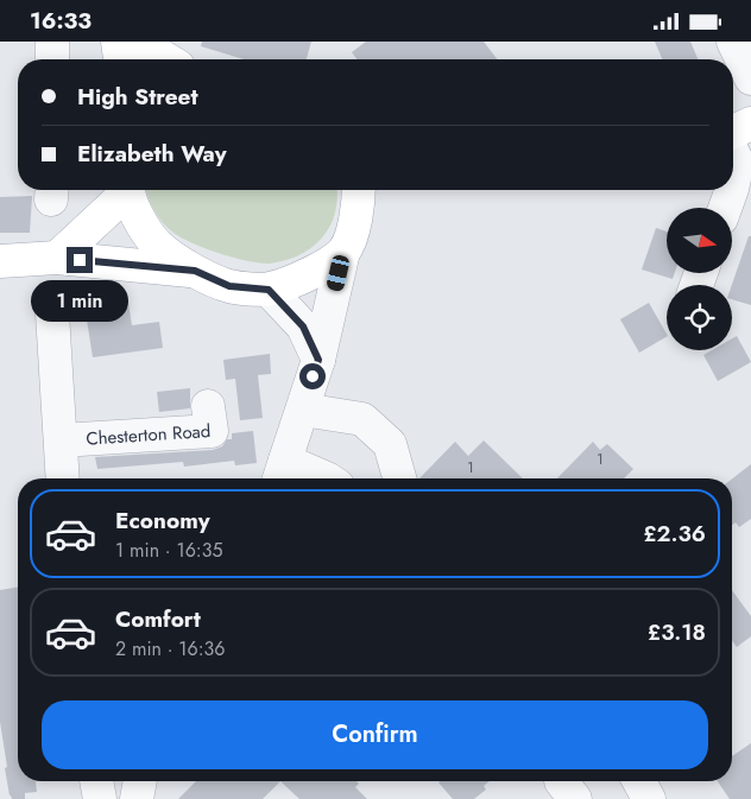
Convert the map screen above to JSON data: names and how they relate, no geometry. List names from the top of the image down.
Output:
{
  "streets": {
    "street": ["Chesterton Road"]
  },
  "house_numbers": ["1", "1"],
  "north": "right",
  "page": {
    "status": "16:33",
    "banner": ["High Street", "Elizabeth Way"],
    "bubble": "1 min",
    "list": [
      {
        "name": "Economy",
        "note": "1 min · 16:35",
        "value": "£2.36"
      },
      {
        "name": "Comfort",
        "note": "2 min · 16:36",
        "value": "£3.18"
      }
    ],
    "buttons": "Confirm"
  }
}
